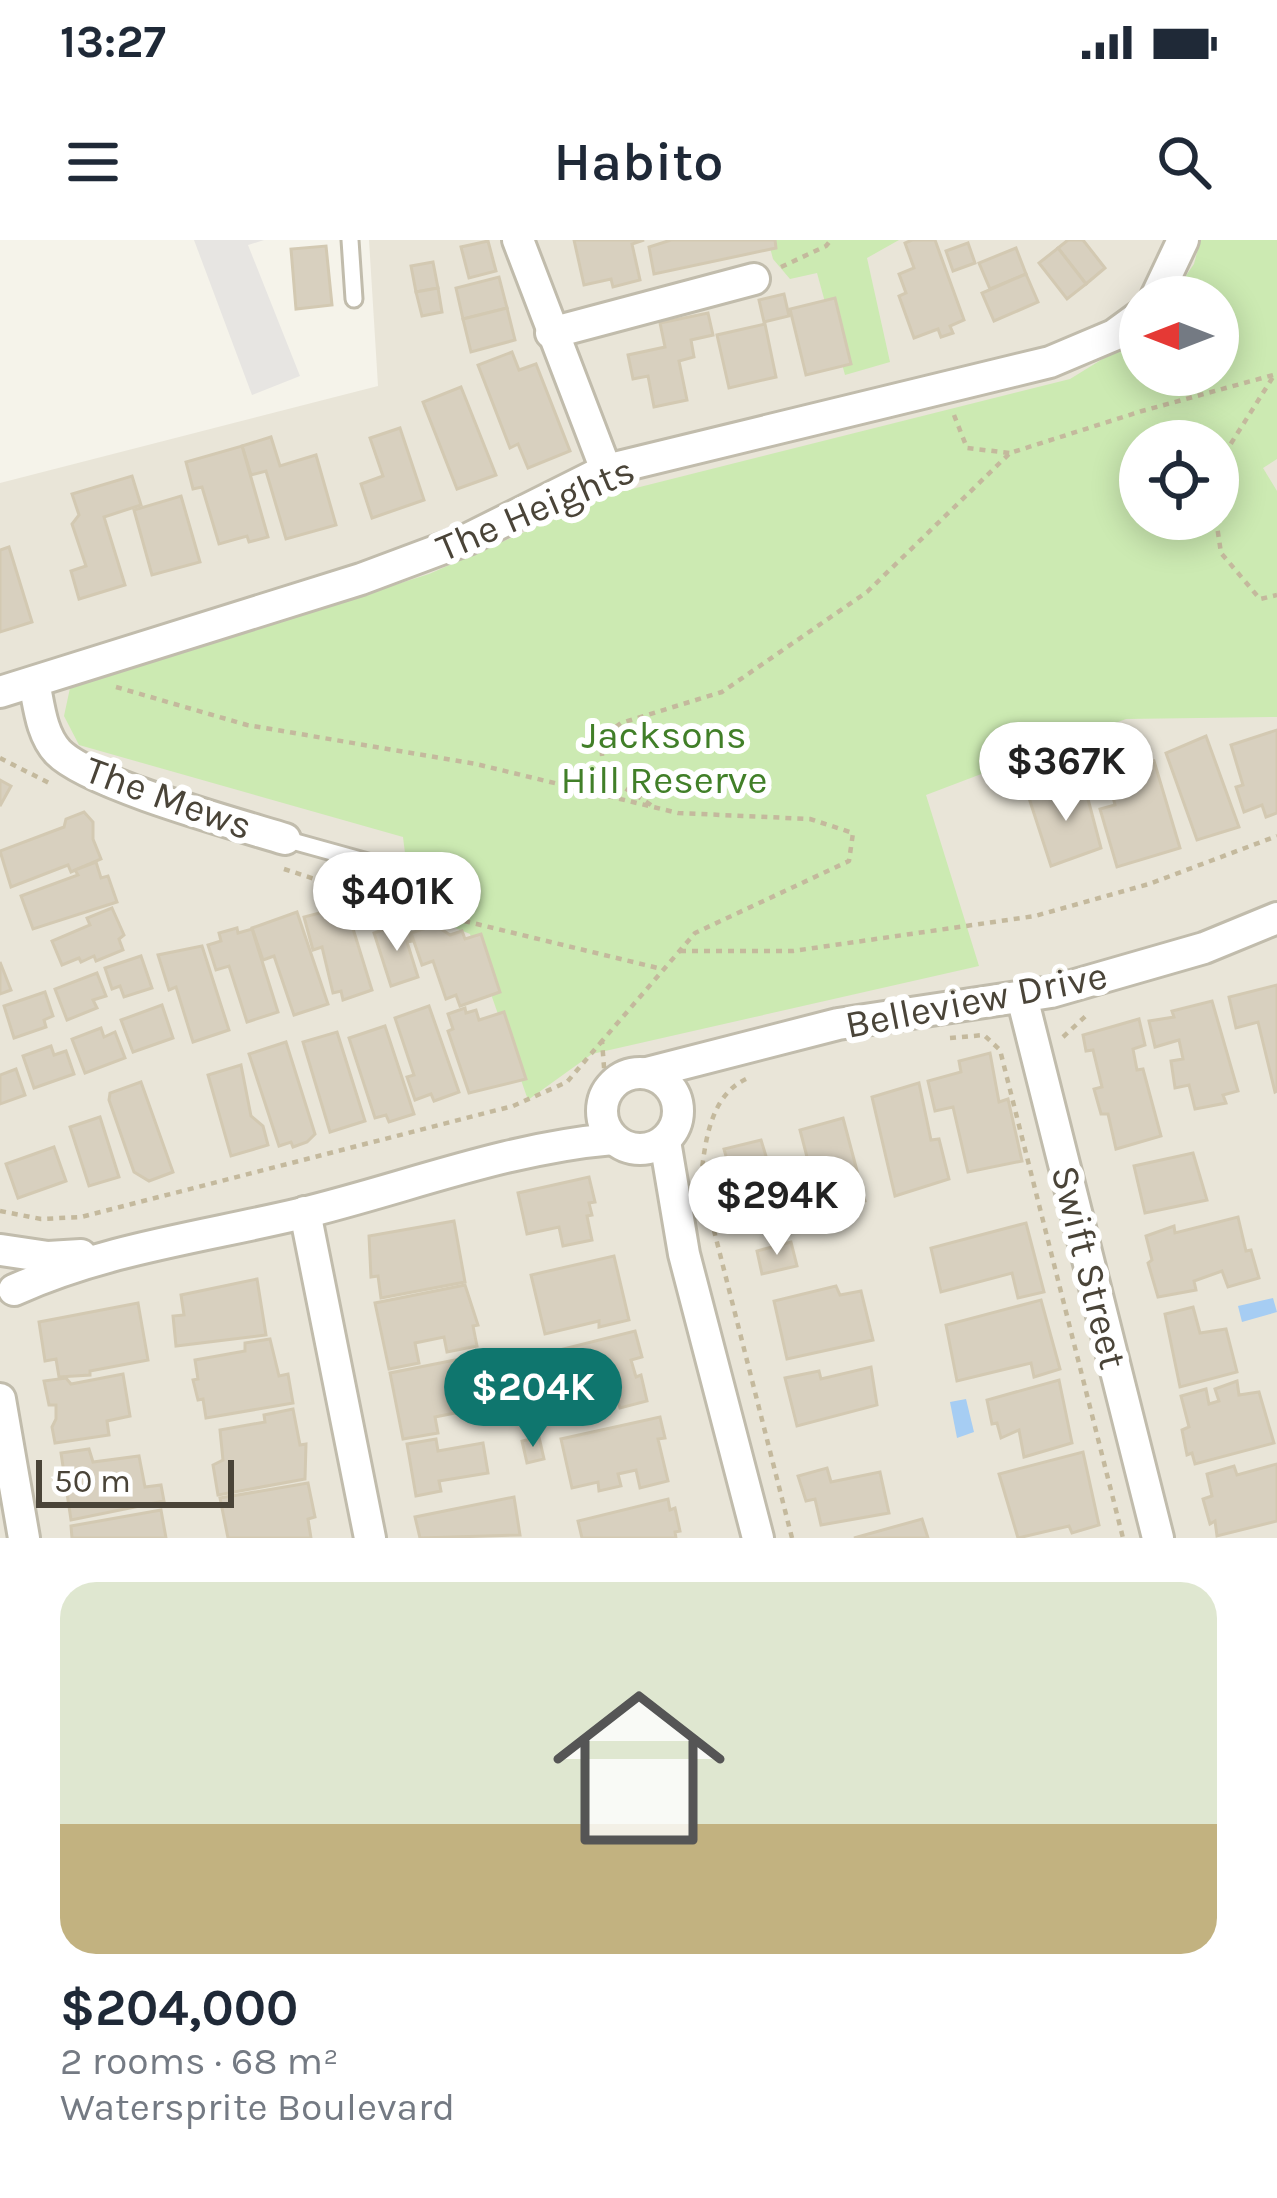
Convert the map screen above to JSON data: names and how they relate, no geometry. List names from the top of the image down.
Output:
{
  "streets": {
    "street": [
      "The Heights",
      "The Mews",
      "Belleview Drive",
      "Swift Street"
    ]
  },
  "crossings": [
    ["The Heights", "The Mews"],
    ["Belleview Drive", "Swift Street"]
  ],
  "parks": ["Jacksons Hill Reserve"],
  "scale_bar": "50 m",
  "north": "left",
  "page": {
    "status": "13:27",
    "header": "Habito",
    "price": [
      "$367K",
      "$401K",
      "$294K",
      "$204K"
    ],
    "scale": "50 m",
    "list": [
      {
        "name": "$204,000",
        "note": "2 rooms · 68 m² · Watersprite Boulevard"
      }
    ]
  }
}
